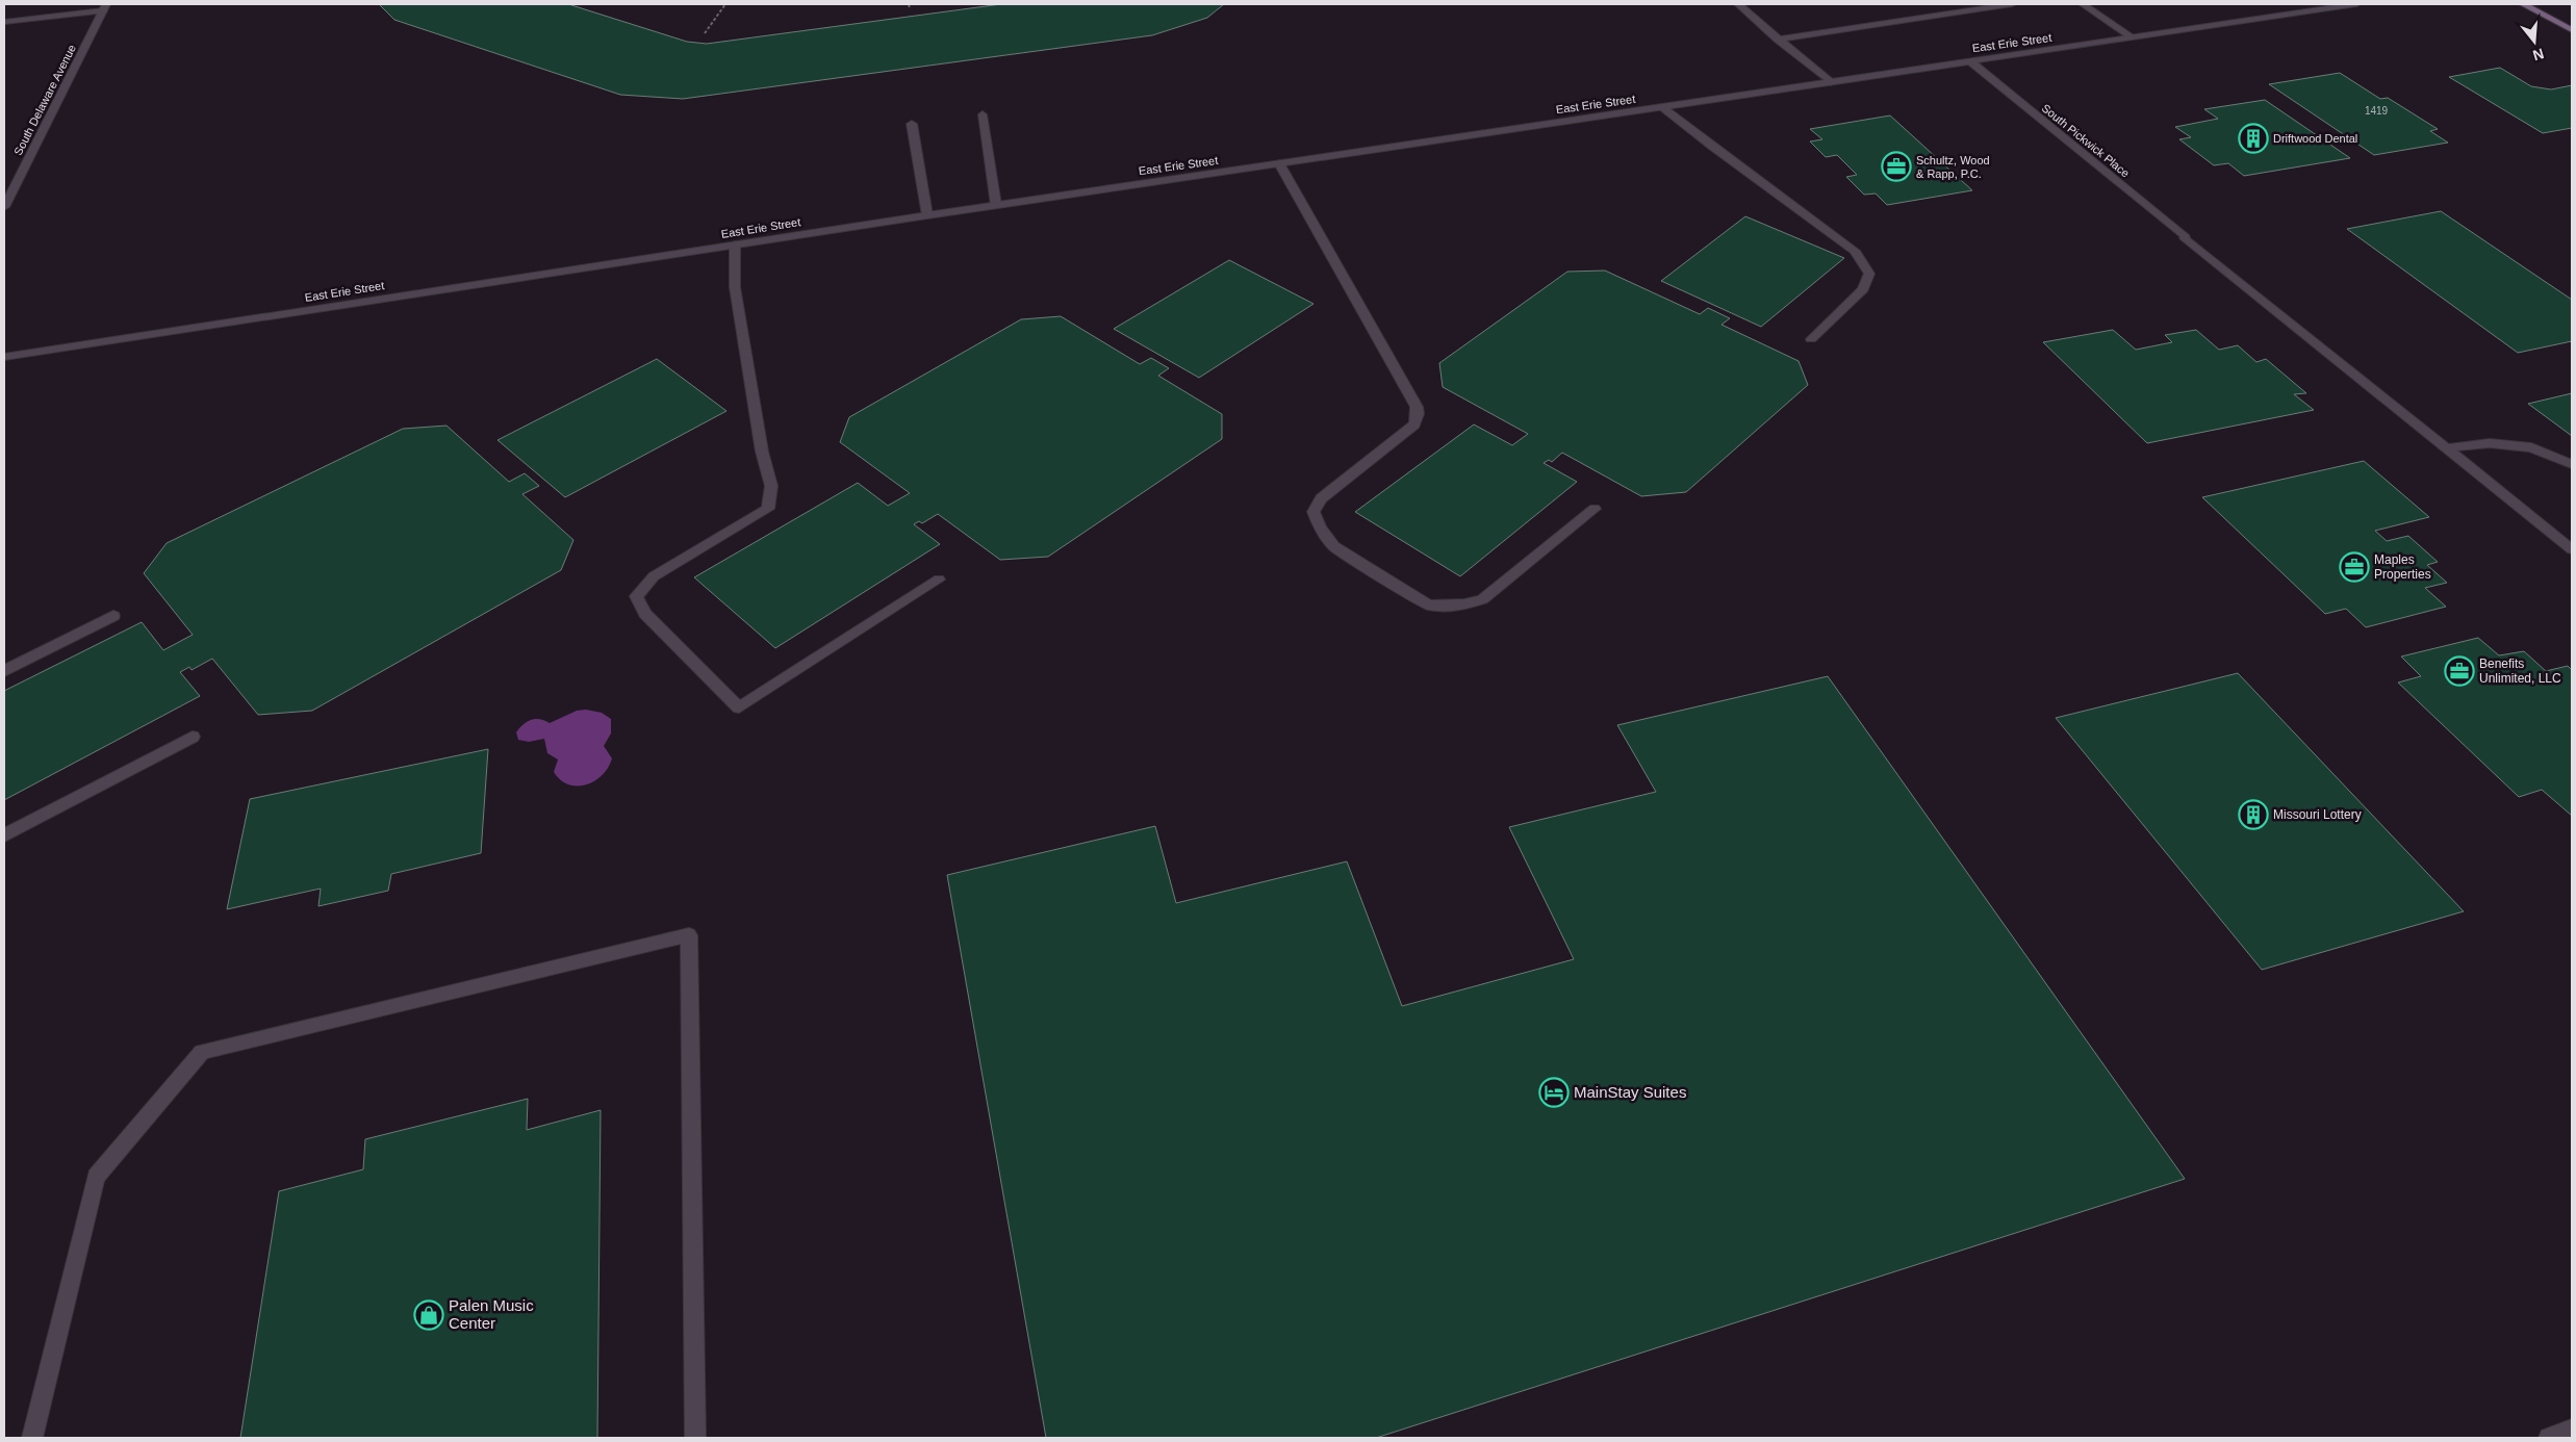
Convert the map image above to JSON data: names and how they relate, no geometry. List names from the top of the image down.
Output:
{
  "streets": {
    "street": ["East Erie Street", "South Delaware Avenue", "South Pickwick Place"]
  },
  "crossings": [
    ["East Erie Street", "South Pickwick Place"]
  ],
  "places": {
    "building": ["Driftwood Dental", "Missouri Lottery"],
    "office": ["Schultz, Wood & Rapp, P.C.", "Maples Properties", "Benefits Unlimited, LLC"],
    "hotel": ["MainStay Suites"],
    "shop": ["Palen Music Center"]
  },
  "house_numbers": ["1419"],
  "north": "bottom"
}
